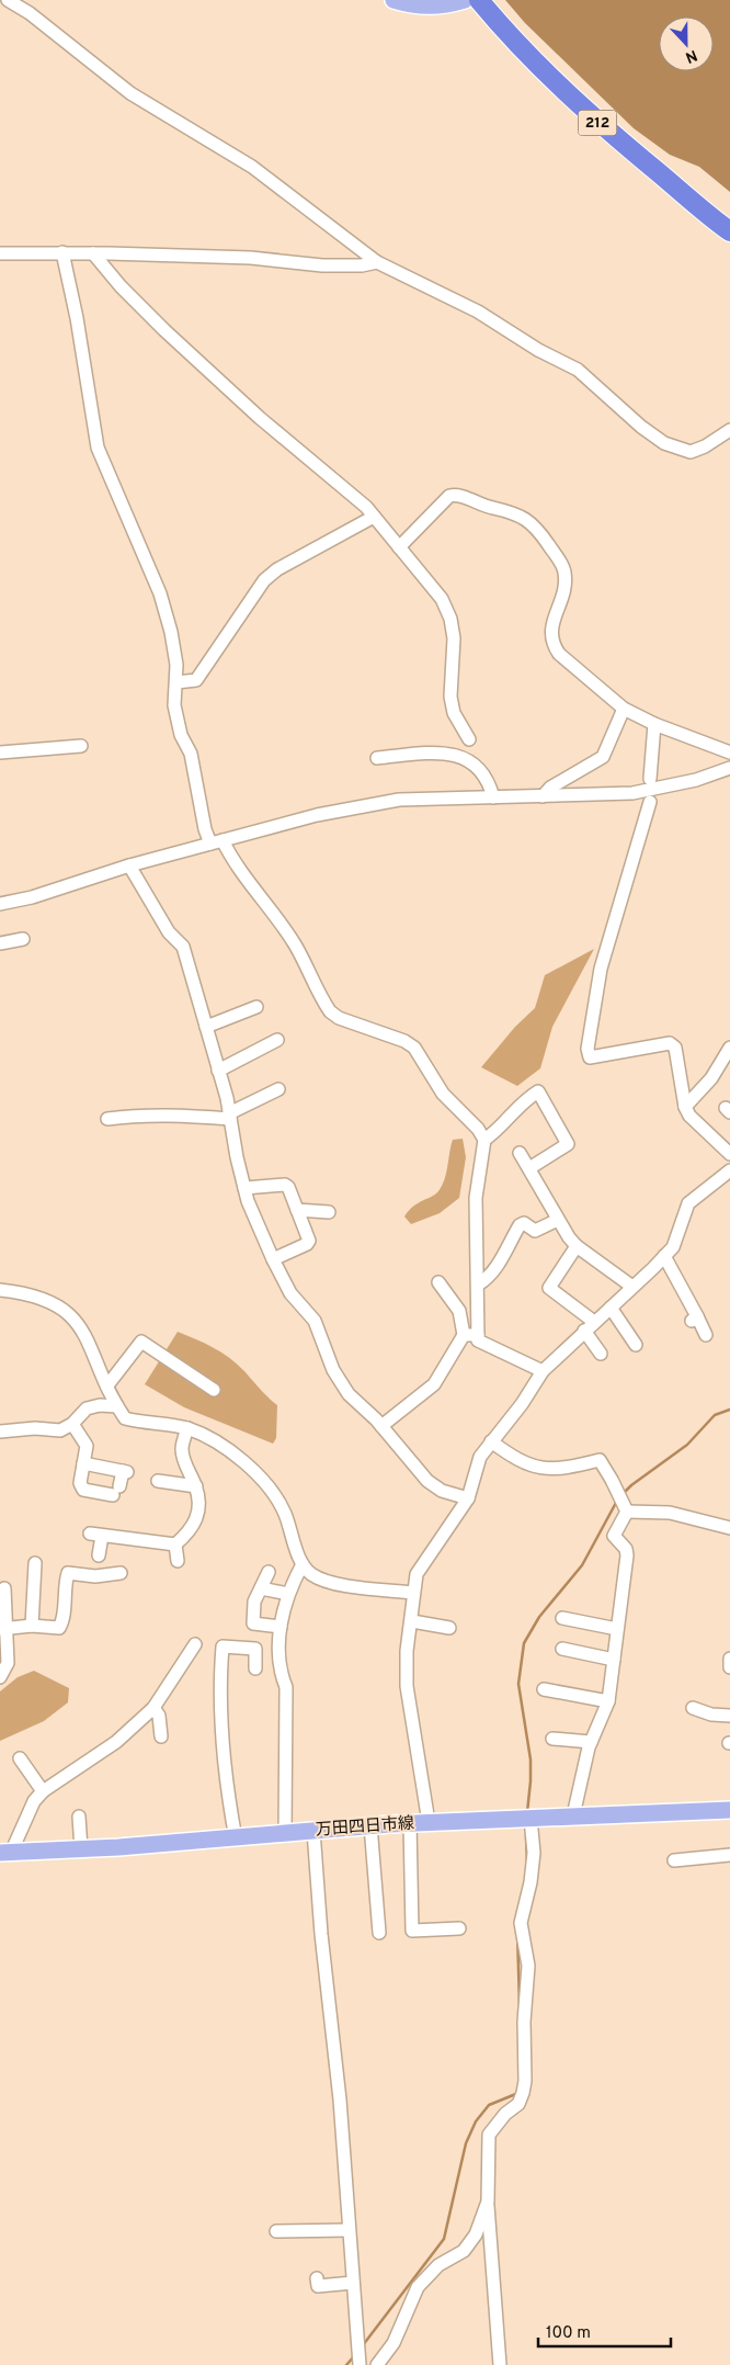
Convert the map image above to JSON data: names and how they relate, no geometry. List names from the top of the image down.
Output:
{
  "streets": {
    "highway": ["212"],
    "main road": ["万田四日市線"]
  },
  "scale_bar": "100 m",
  "north": "bottom"
}
